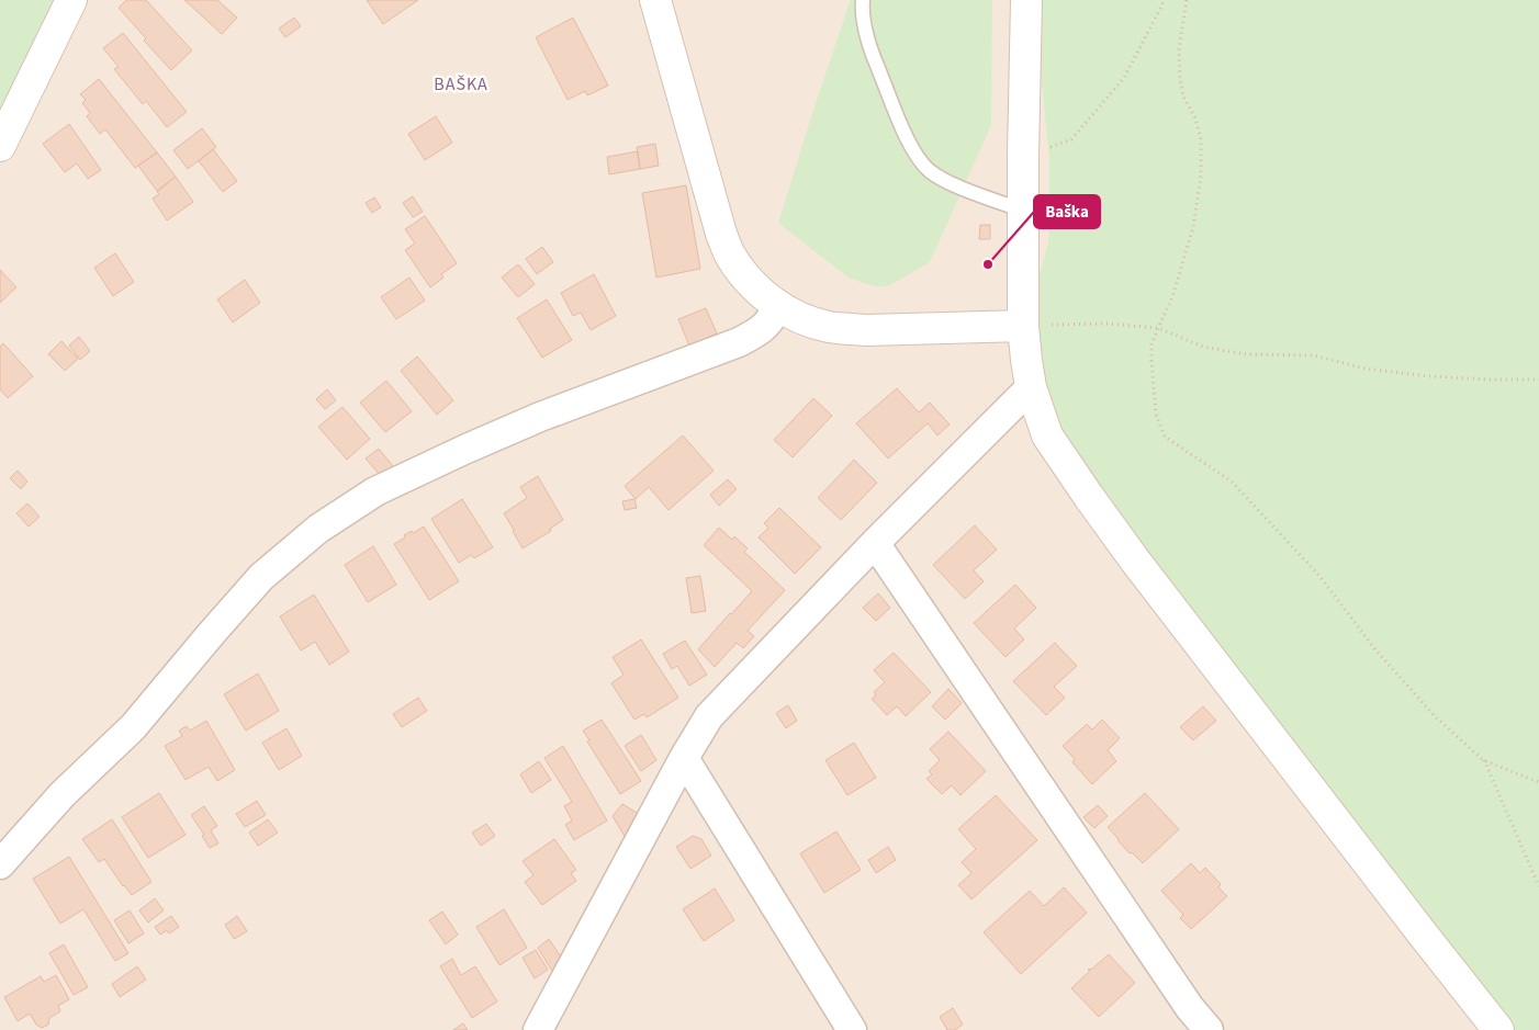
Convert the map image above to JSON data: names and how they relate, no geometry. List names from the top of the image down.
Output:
{
  "districts": ["BAŠKA"],
  "places": ["Baška"]
}
